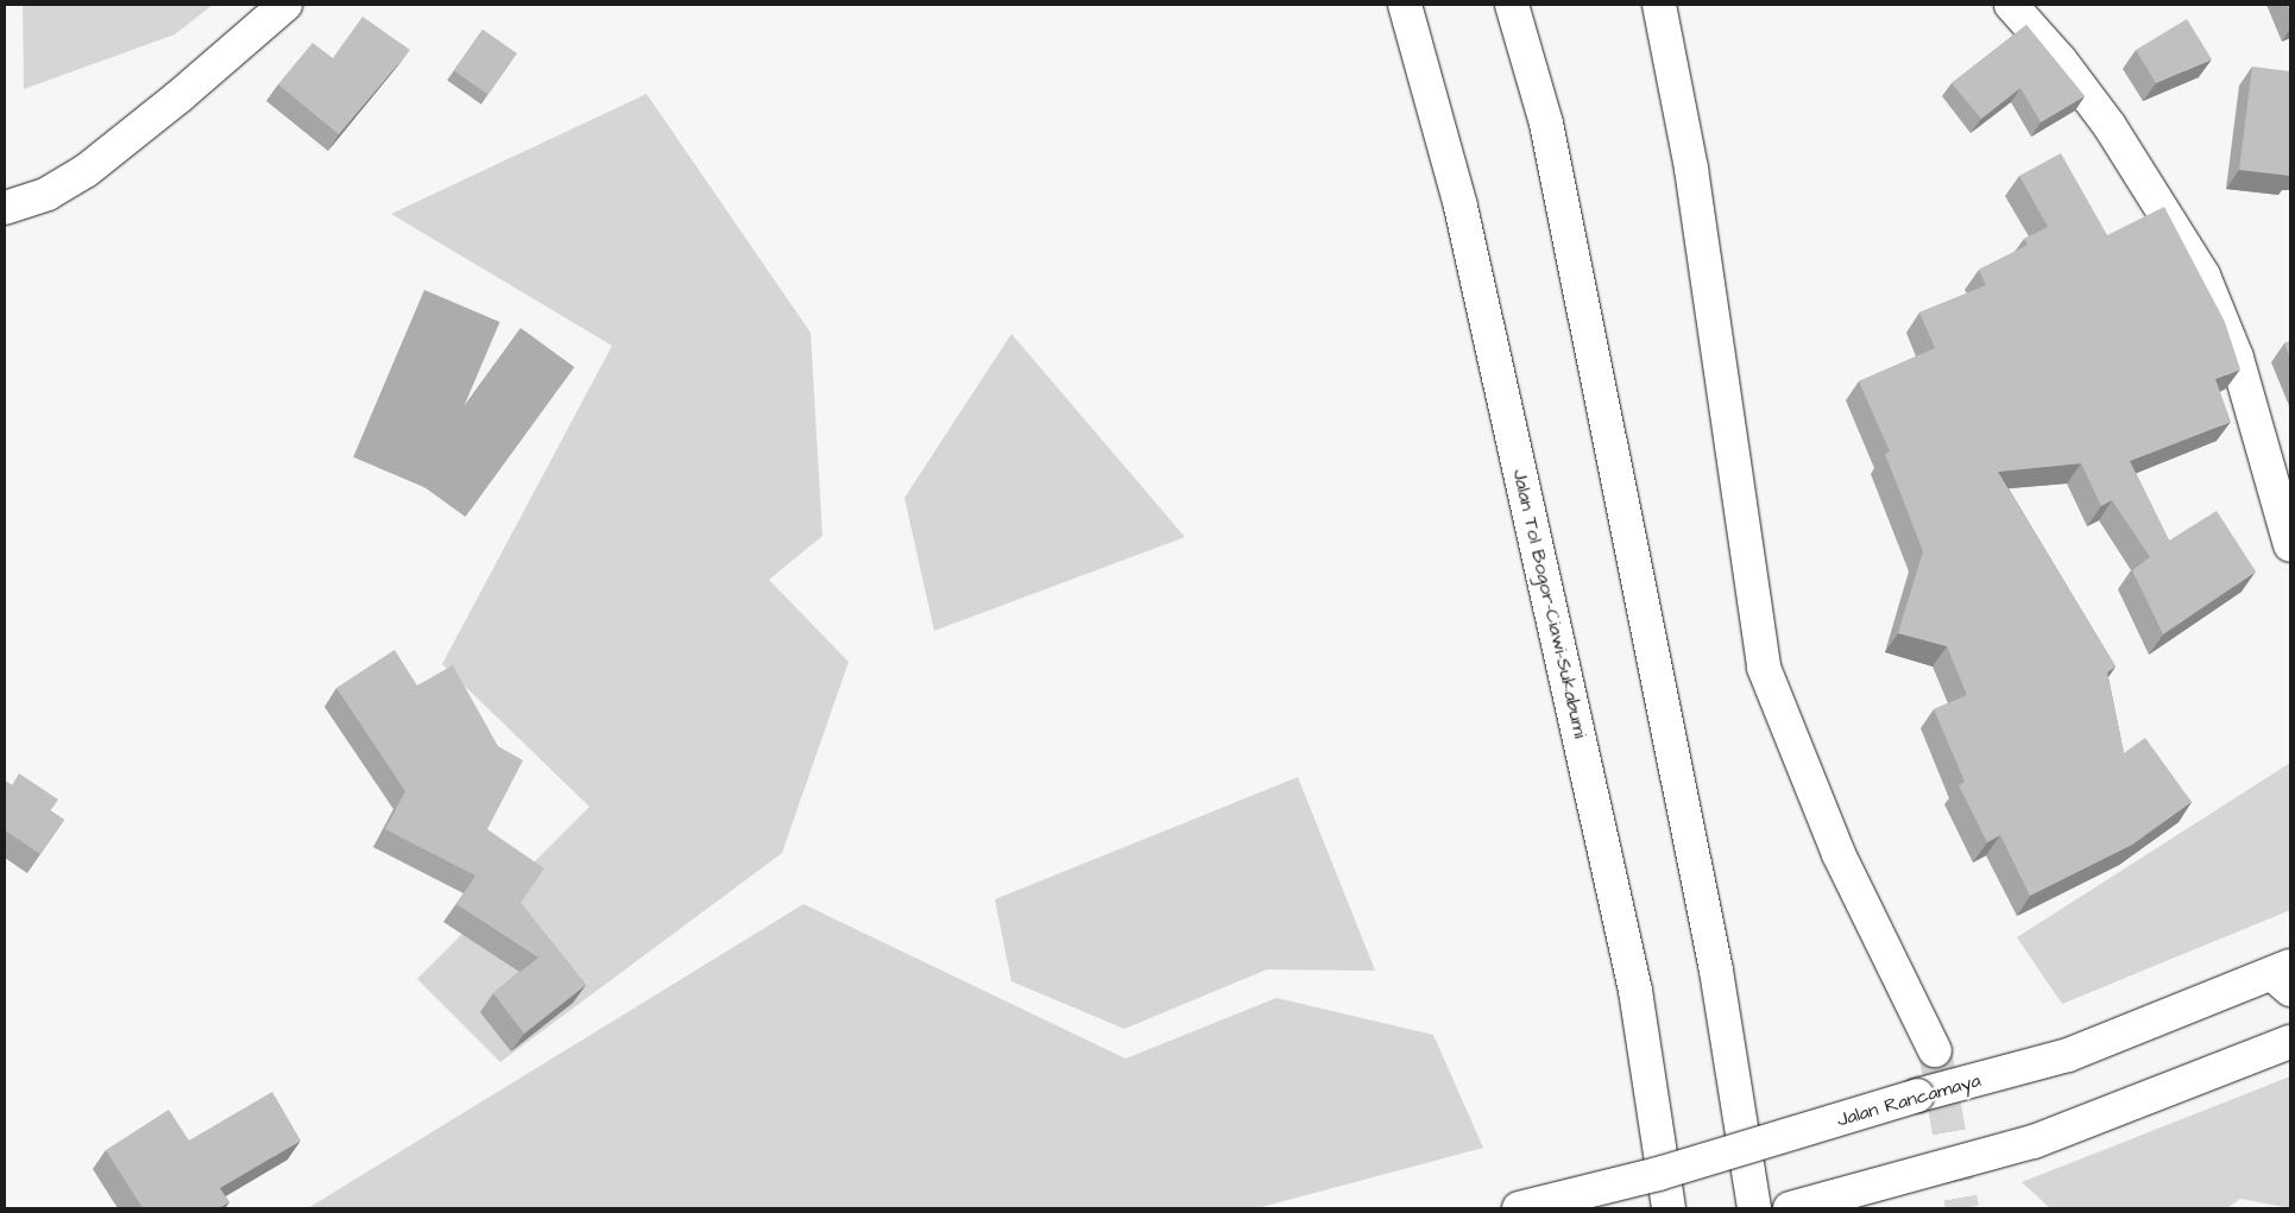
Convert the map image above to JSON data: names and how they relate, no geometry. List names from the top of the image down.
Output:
{
  "streets": {
    "main road": ["Jalan Tol Bogor–Ciawi–Sukabumi", "Jalan Rancamaya"]
  }
}
